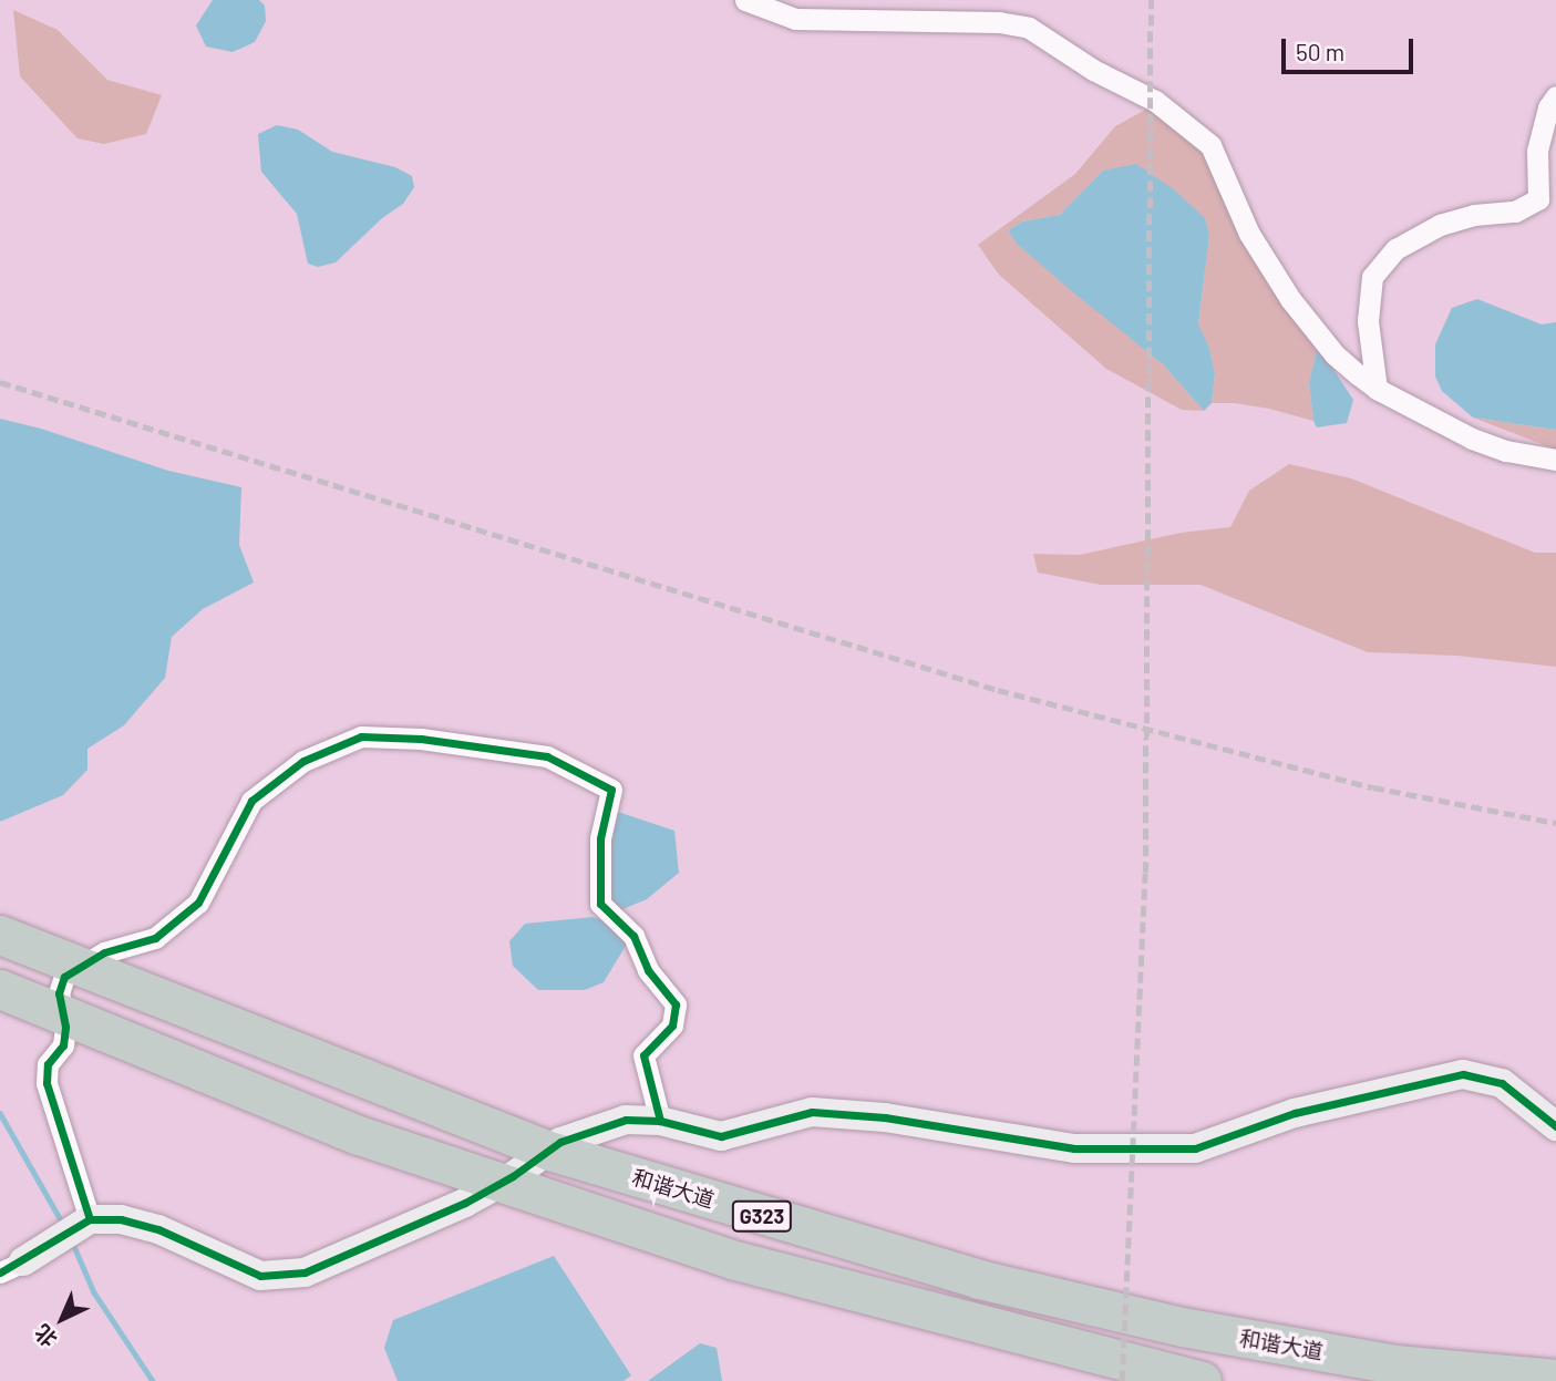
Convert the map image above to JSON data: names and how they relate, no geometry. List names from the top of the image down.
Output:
{
  "streets": {
    "highway": ["和谐大道", "G323"]
  },
  "scale_bar": "50 m",
  "north": "bottom left"
}
